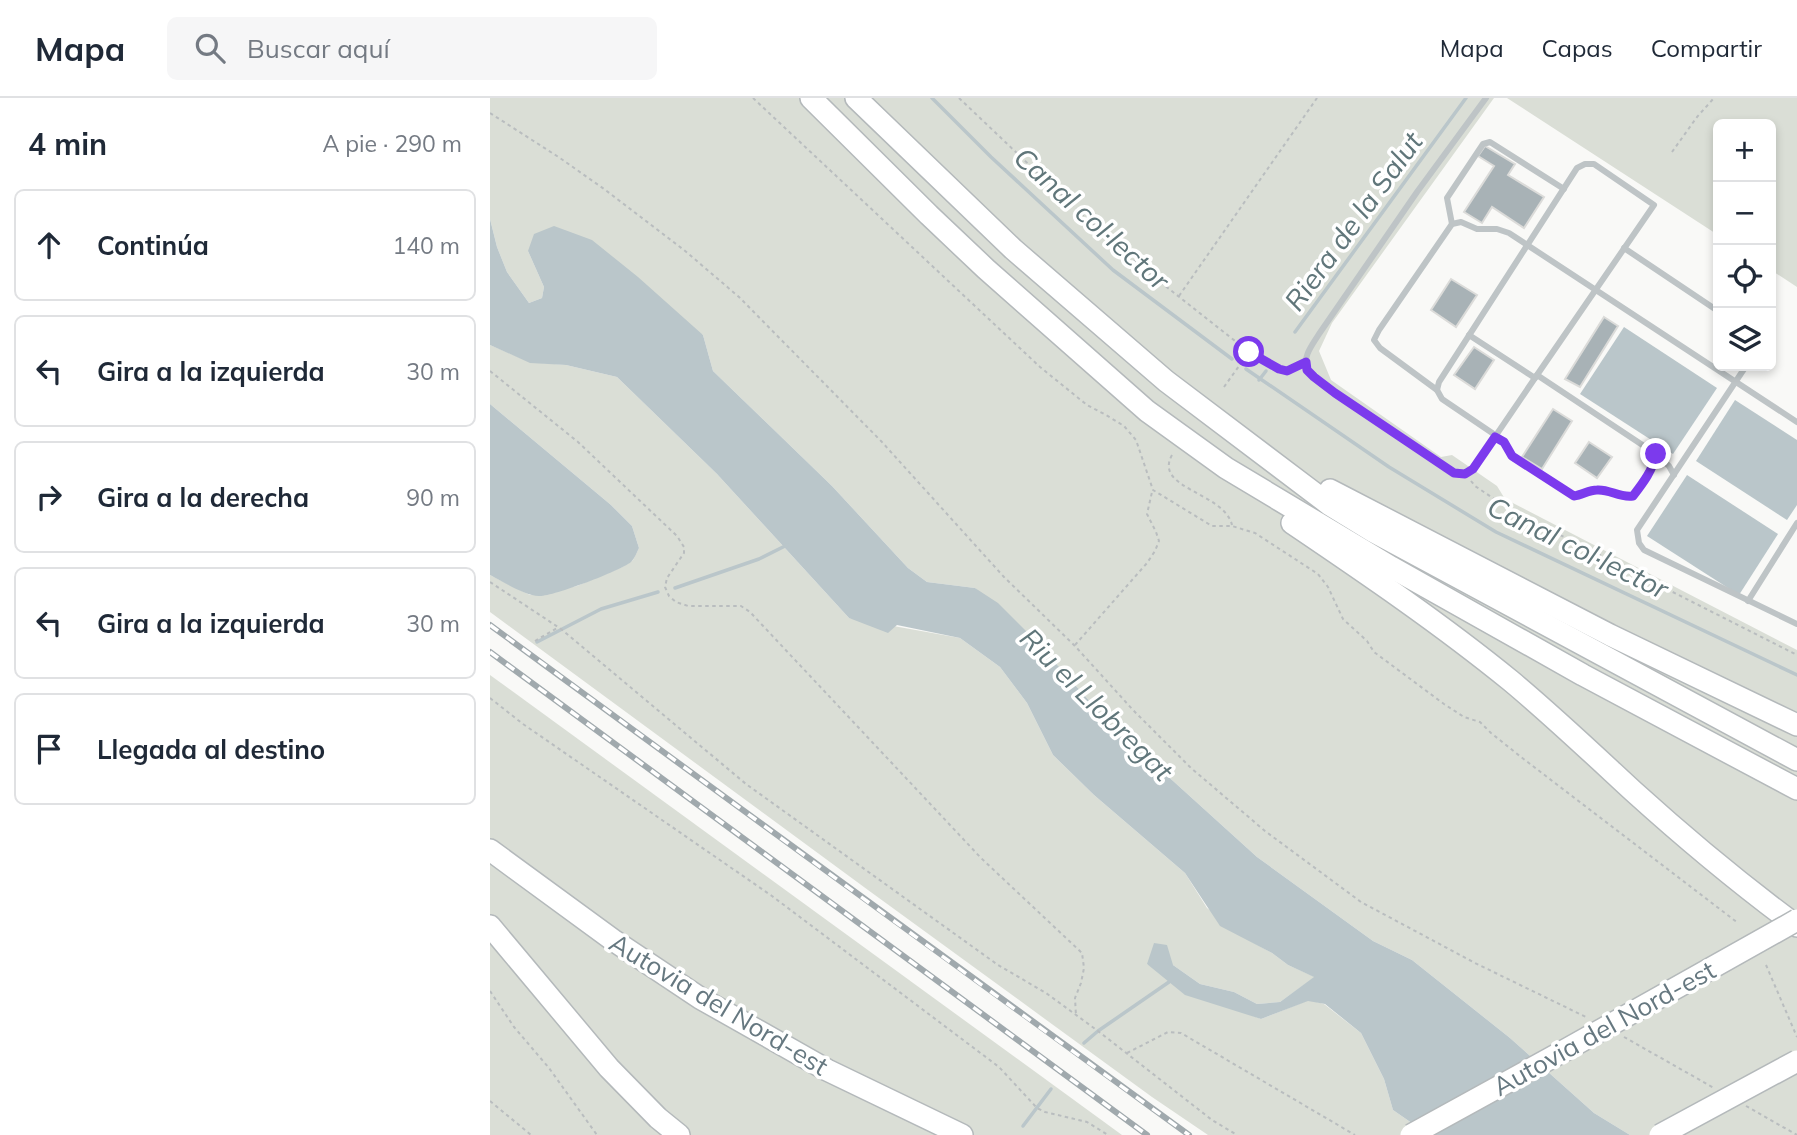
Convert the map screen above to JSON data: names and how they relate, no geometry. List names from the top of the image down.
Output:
{
  "streets": {
    "highway": ["Autovia del Nord-est"]
  },
  "water": ["Canal col·lector", "Riera de la Salut", "Riu el Llobregat"],
  "page": {
    "header": "Mapa",
    "search": "Buscar aquí",
    "nav": ["Mapa", "Capas", "Compartir"],
    "heading": ["4 min", "A pie · 290 m"],
    "map_buttons": ["+", "−"],
    "list": [
      ["Continúa", "140 m"],
      ["Gira a la izquierda", "30 m"],
      ["Gira a la derecha", "90 m"],
      ["Gira a la izquierda", "30 m"],
      "Llegada al destino"
    ]
  }
}
